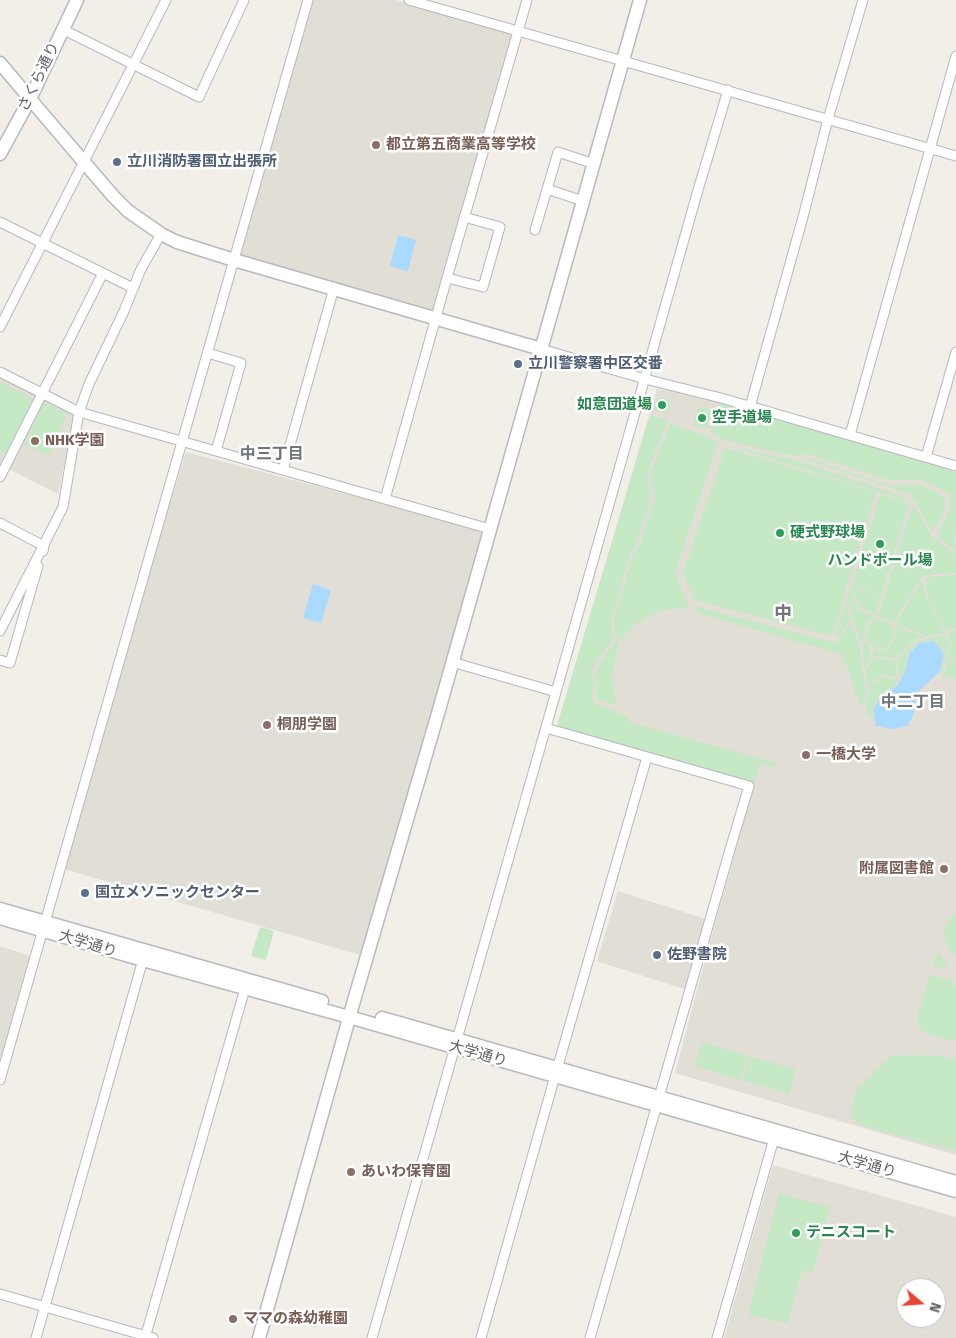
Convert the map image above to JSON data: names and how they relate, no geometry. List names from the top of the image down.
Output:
{
  "streets": {
    "street": ["さくら通り", "大学通り"]
  },
  "districts": ["中三丁目", "中", "中二丁目"],
  "places": [
    "都立第五商業高等学校",
    "立川消防署国立出張所",
    "立川警察署中区交番",
    "如意団道場",
    "空手道場",
    "NHK学園",
    "硬式野球場",
    "ハンドボール場",
    "桐朋学園",
    "一橋大学",
    "附属図書館",
    "国立メソニックセンター",
    "佐野書院",
    "あいわ保育園",
    "テニスコート",
    "ママの森幼稚園"
  ],
  "north": "right"
}
